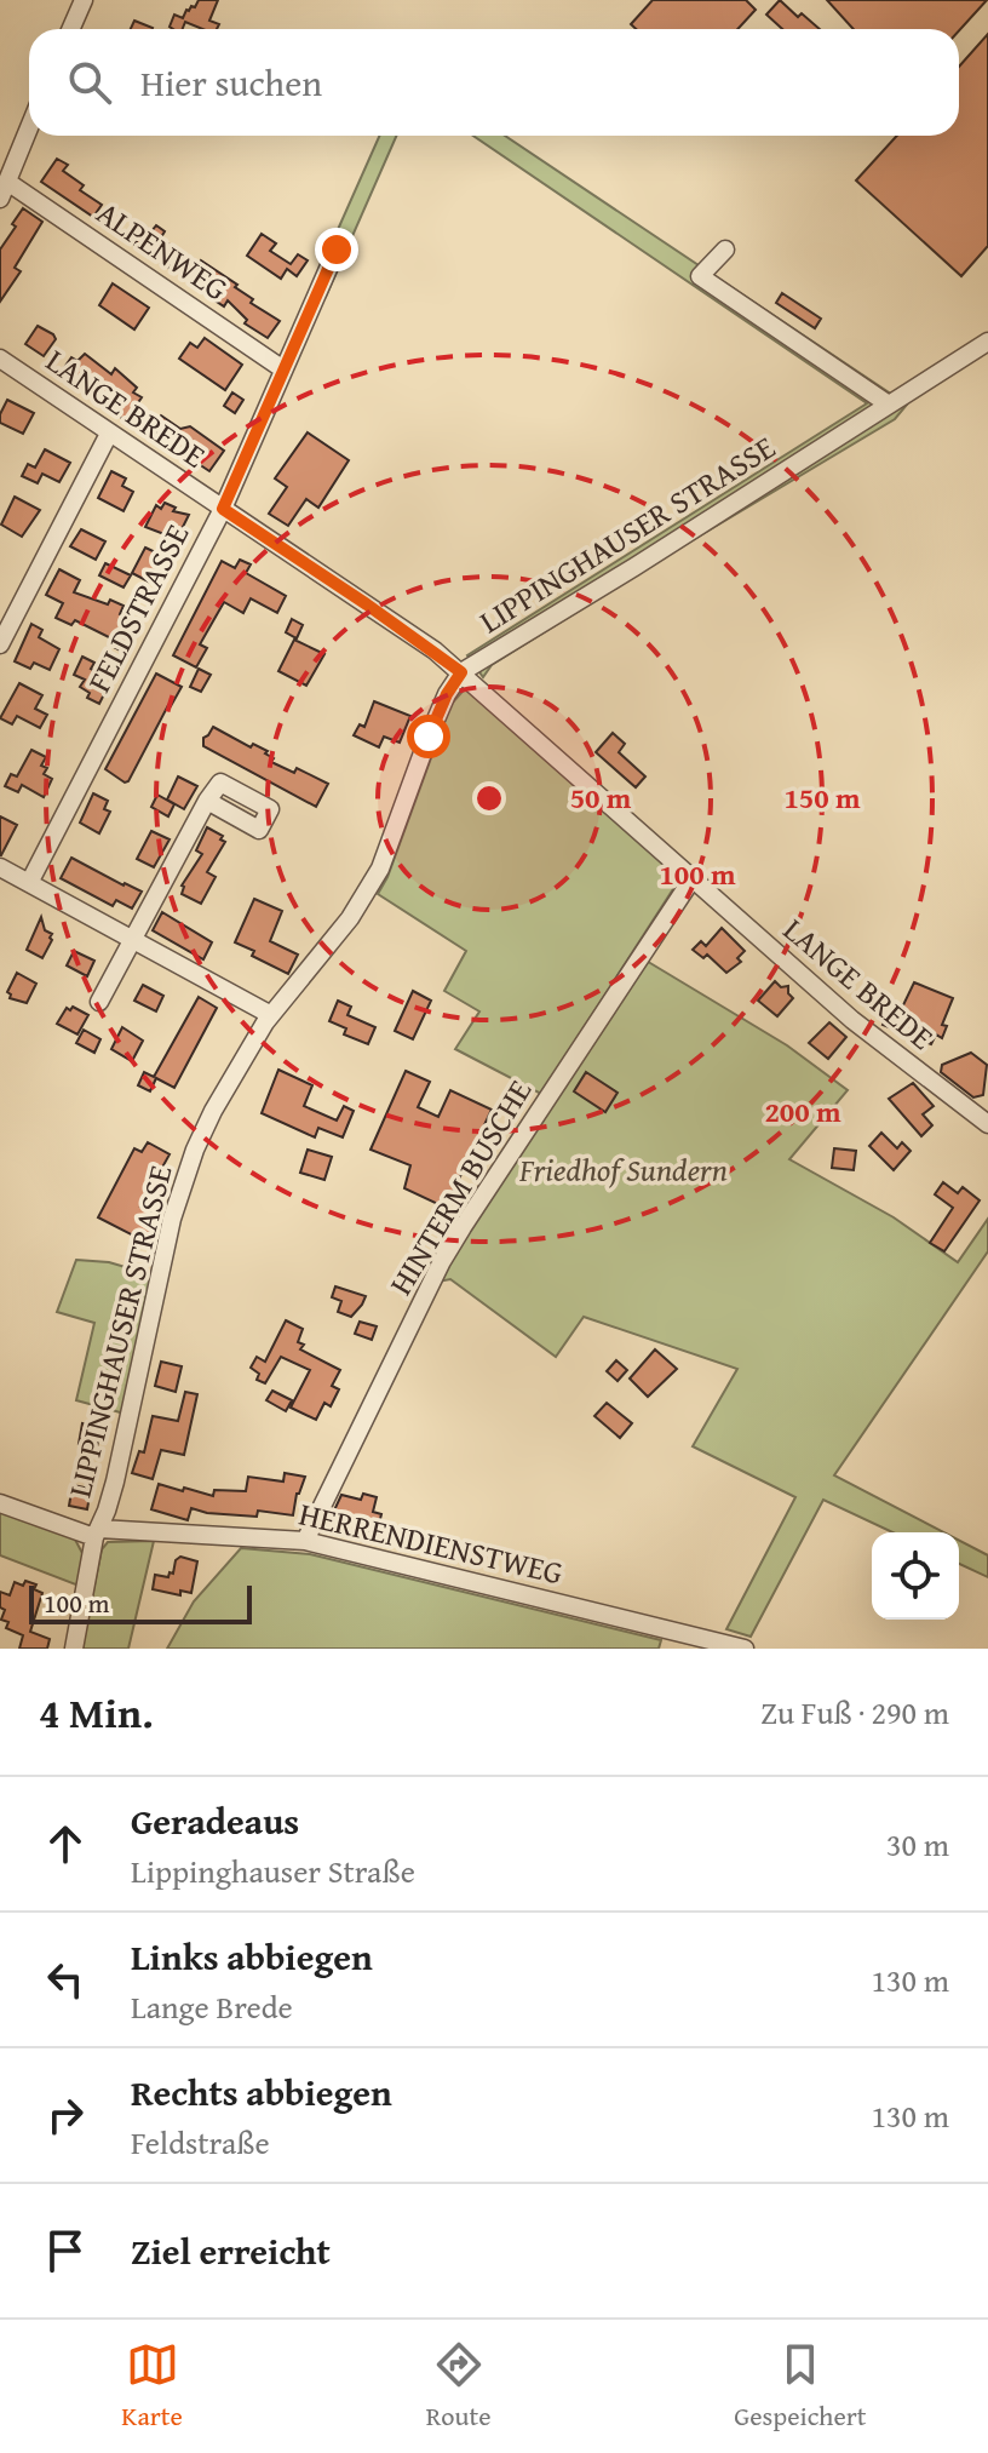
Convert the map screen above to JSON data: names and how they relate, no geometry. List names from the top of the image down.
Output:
{
  "streets": {
    "street": [
      "ALPENWEG",
      "LANGE BREDE",
      "LIPPINGHAUSER STRASSE",
      "FELDSTRASSE",
      "HINTERM BUSCHE",
      "HERRENDIENSTWEG"
    ]
  },
  "crossings": [
    ["ALPENWEG", "FELDSTRASSE"],
    ["LANGE BREDE", "LIPPINGHAUSER STRASSE"],
    ["LANGE BREDE", "FELDSTRASSE"],
    ["LANGE BREDE", "HINTERM BUSCHE"],
    ["LIPPINGHAUSER STRASSE", "HERRENDIENSTWEG"],
    ["HINTERM BUSCHE", "HERRENDIENSTWEG"]
  ],
  "parks": ["Friedhof Sundern"],
  "scale_bar": "100 m",
  "page": {
    "search": "Hier suchen",
    "scale": "100 m",
    "heading": ["4 Min.", "Zu Fuß · 290 m"],
    "list": [
      ["Geradeaus", "Lippinghauser Straße", "30 m"],
      ["Links abbiegen", "Lange Brede", "130 m"],
      ["Rechts abbiegen", "Feldstraße", "130 m"],
      "Ziel erreicht"
    ],
    "nav": ["Karte", "Route", "Gespeichert"]
  },
  "rings": [
    "50 m",
    "150 m",
    "100 m",
    "200 m"
  ]
}
